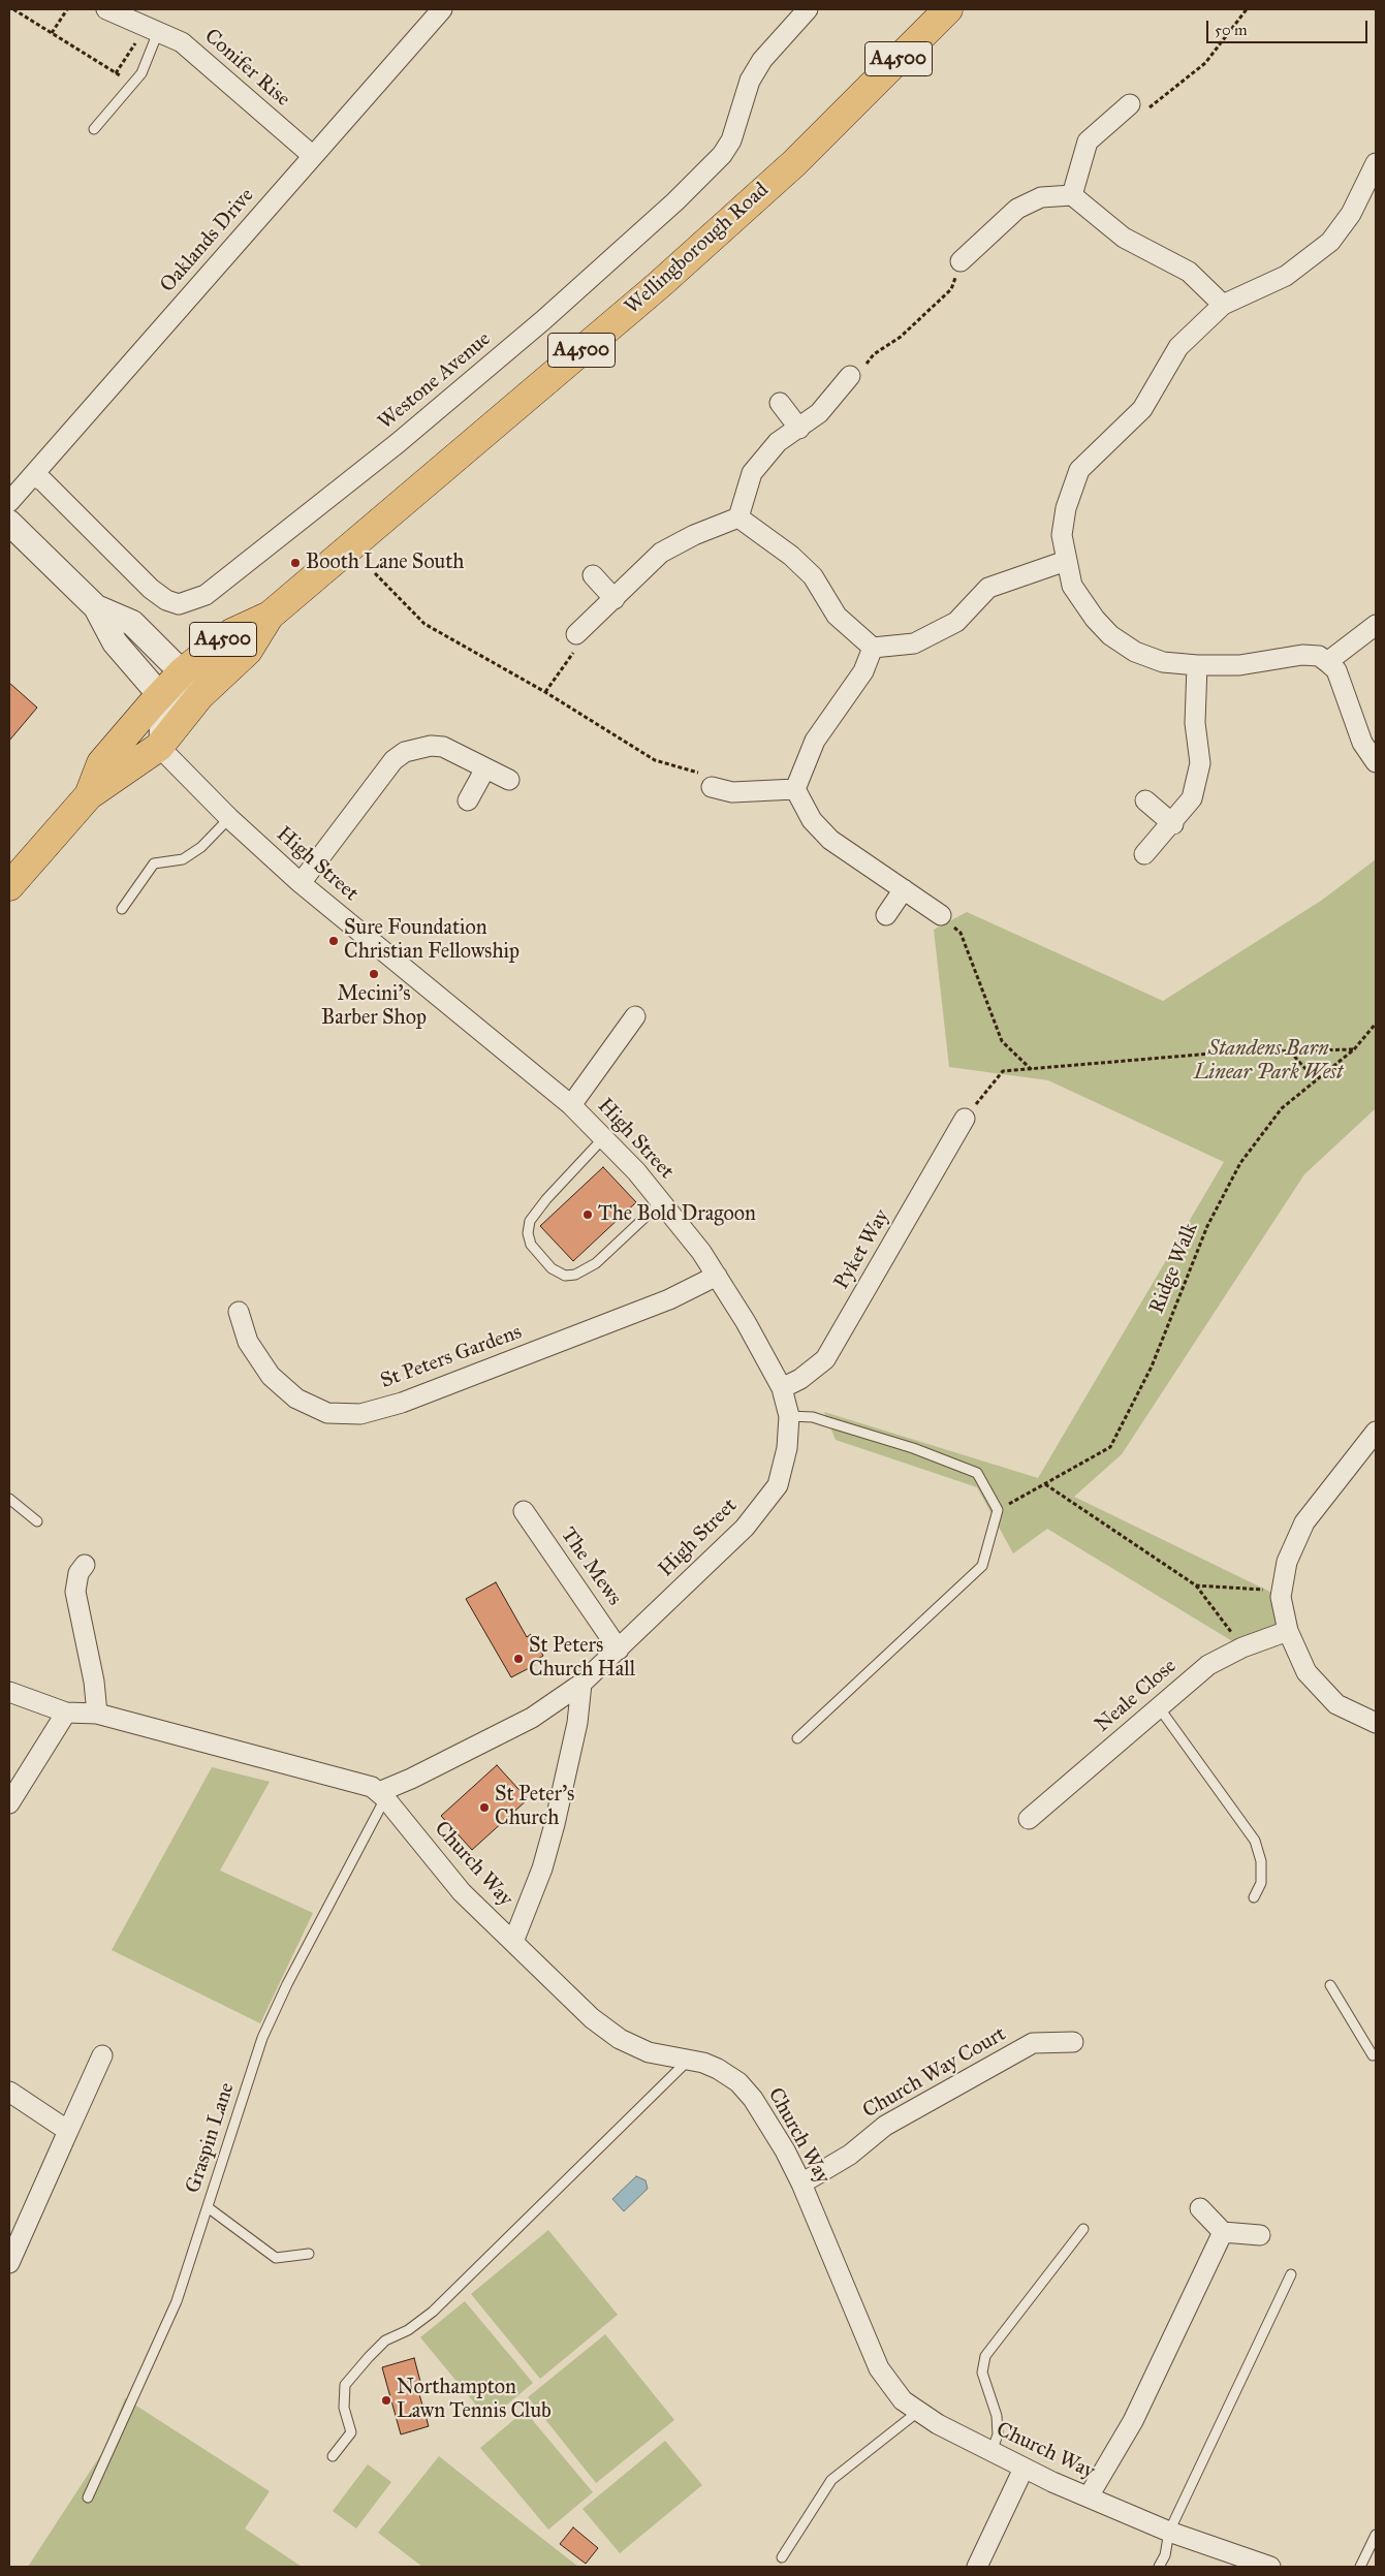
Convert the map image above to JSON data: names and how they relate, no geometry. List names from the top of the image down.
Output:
{
  "streets": {
    "main road": ["A4500", "Wellingborough Road"],
    "street": [
      "Conifer Rise",
      "Oaklands Drive",
      "Westone Avenue",
      "High Street",
      "Pyket Way",
      "St Peters Gardens",
      "The Mews",
      "Neale Close",
      "Church Way",
      "Church Way Court"
    ],
    "lane": ["Graspin Lane"],
    "path": ["Ridge Walk"]
  },
  "crossings": [
    ["Conifer Rise", "Oaklands Drive"],
    ["Oaklands Drive", "Westone Avenue"],
    ["Wellingborough Road", "High Street"],
    ["High Street", "Pyket Way"],
    ["High Street", "St Peters Gardens"],
    ["High Street", "The Mews"],
    ["High Street", "Church Way"],
    ["High Street", "Graspin Lane"],
    ["Church Way", "Church Way Court"],
    ["Church Way", "Graspin Lane"]
  ],
  "parks": ["Standens Barn Linear Park West"],
  "places": [
    "Booth Lane South",
    "Sure Foundation Christian Fellowship",
    "Mecini's Barber Shop",
    "The Bold Dragoon",
    "St Peters Church Hall",
    "St Peter's Church",
    "Northampton Lawn Tennis Club"
  ],
  "scale_bar": "50 m"
}
